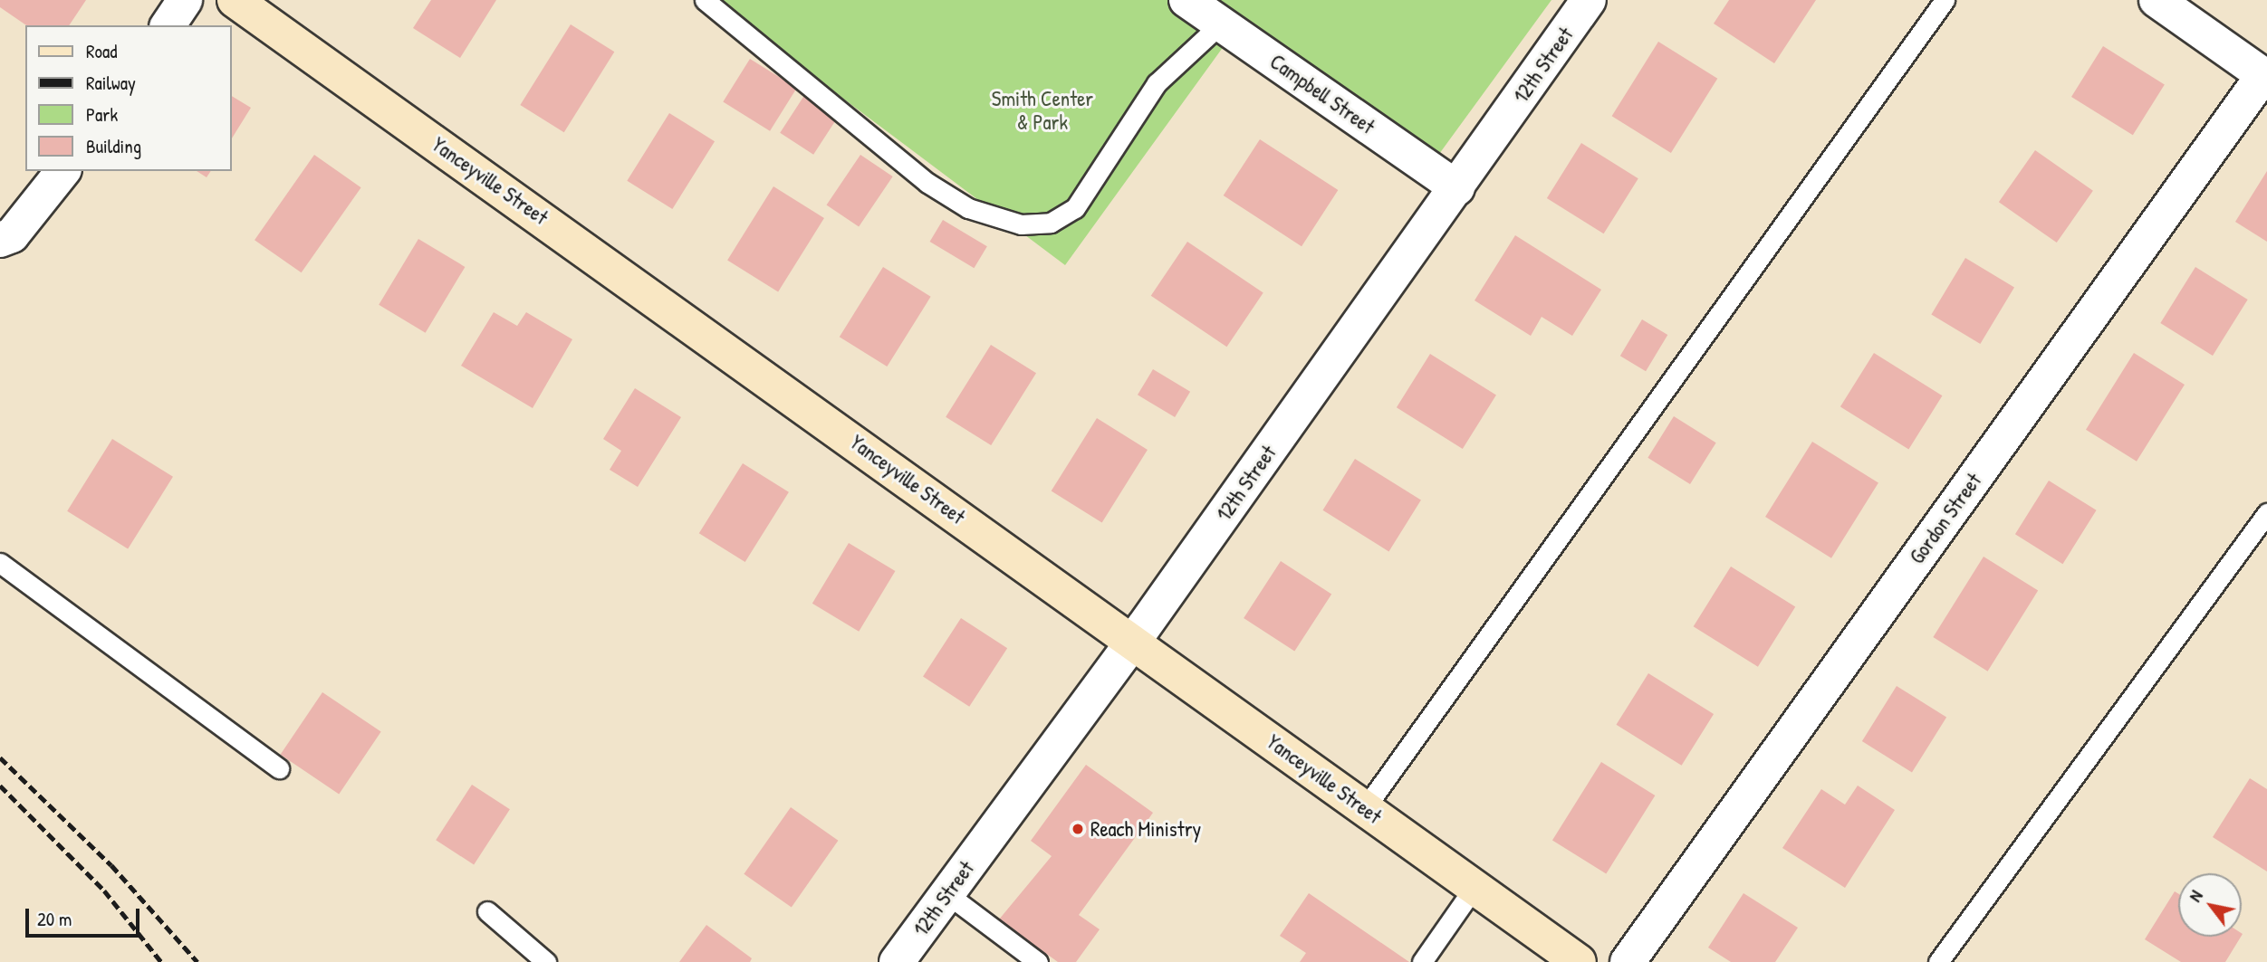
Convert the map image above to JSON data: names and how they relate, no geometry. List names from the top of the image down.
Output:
{
  "streets": {
    "main road": ["Yanceyville Street"],
    "street": ["12th Street", "Campbell Street", "Gordon Street"]
  },
  "crossings": [
    ["12th Street", "Campbell Street"],
    ["12th Street", "Yanceyville Street"]
  ],
  "parks": ["Smith Center & Park"],
  "places": ["Reach Ministry"],
  "legend": [
    "Road",
    "Railway",
    "Park",
    "Building"
  ],
  "scale_bar": "20 m",
  "north": "top left"
}
